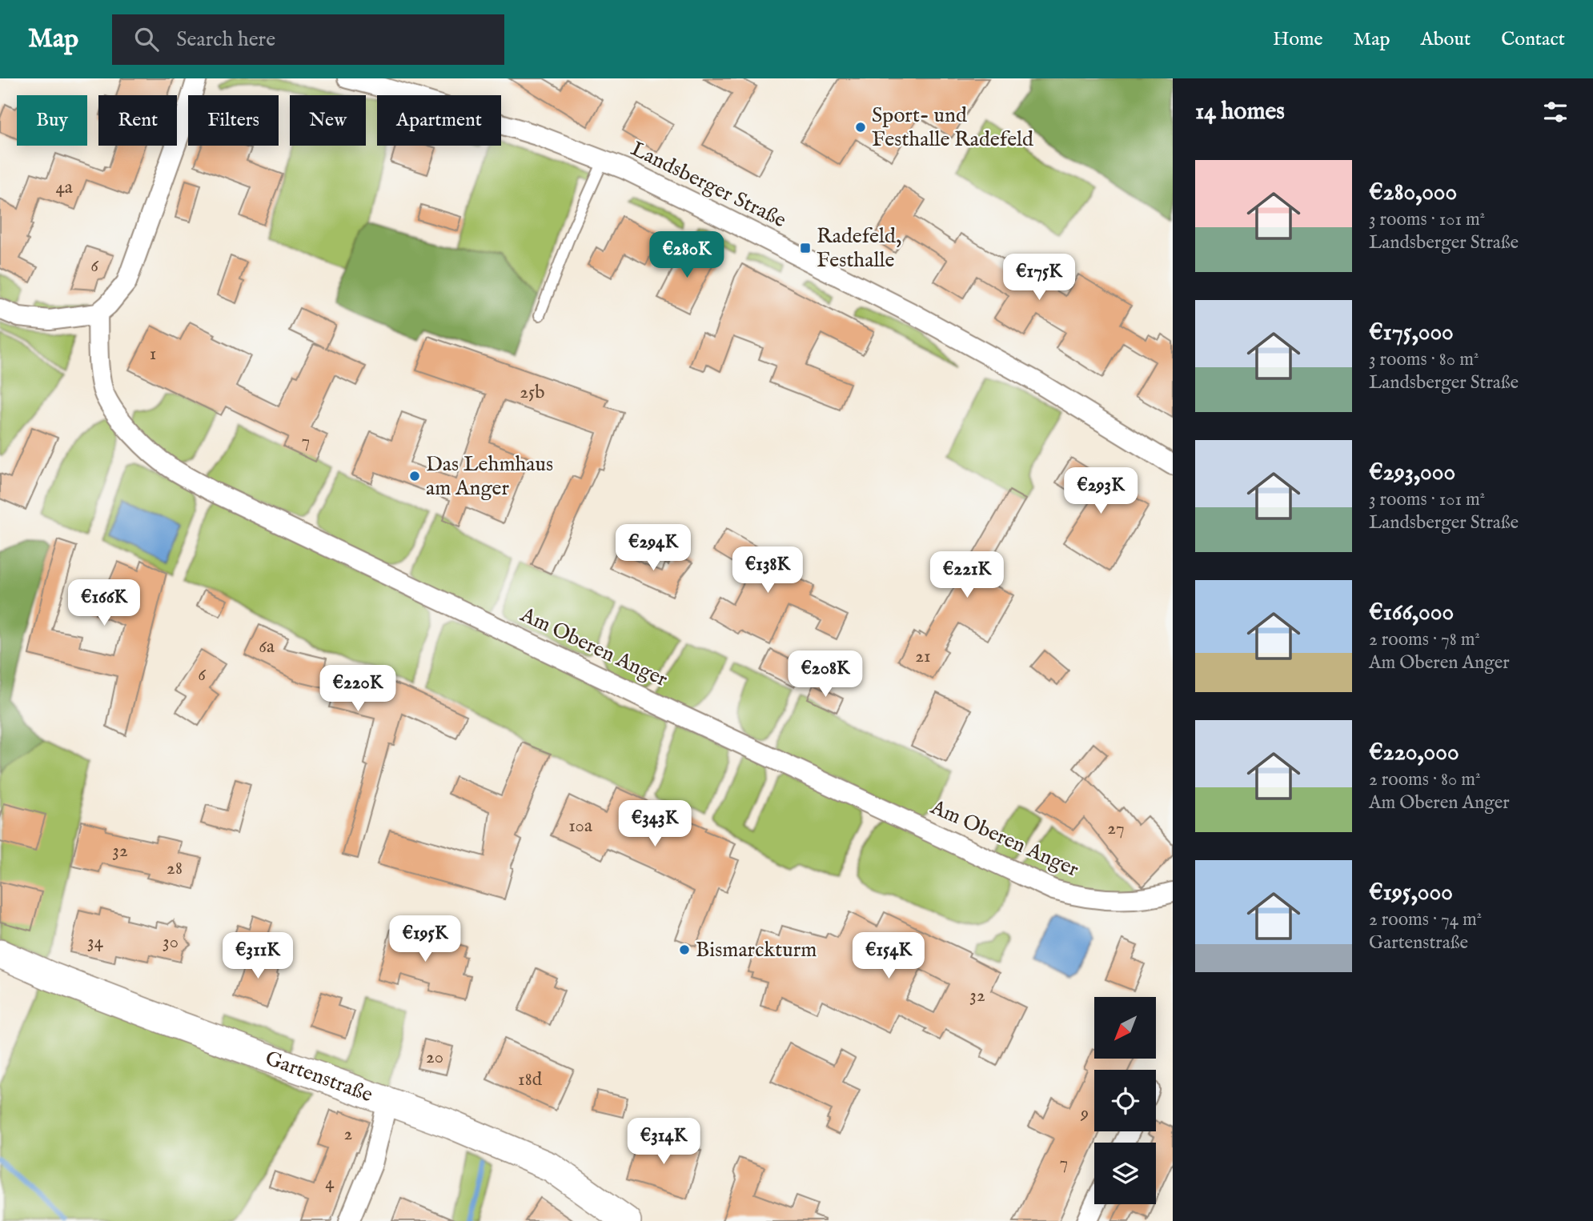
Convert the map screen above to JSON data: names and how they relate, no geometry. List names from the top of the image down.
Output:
{
  "streets": {
    "main road": ["Gartenstraße"],
    "street": ["Landsberger Straße", "Am Oberen Anger"]
  },
  "places": {
    "other": ["Sport- und Festhalle Radefeld", "Das Lehmhaus am Anger", "Bismarckturm"],
    "transit": ["Radefeld, Festhalle"]
  },
  "house_numbers": [
    "4a",
    "6",
    "1",
    "25b",
    "7",
    "6a",
    "21",
    "6",
    "10a",
    "27",
    "32",
    "28",
    "34",
    "30",
    "32",
    "20",
    "18d",
    "9",
    "2",
    "7",
    "4"
  ],
  "north": "bottom left",
  "page": {
    "header": "Map",
    "search": "Search here",
    "nav": [
      "Home",
      "Map",
      "About",
      "Contact"
    ],
    "heading": "14 homes",
    "chip": [
      "Buy",
      "Rent",
      "Filters",
      "New",
      "Apartment"
    ],
    "list": [
      {
        "name": "€280,000",
        "note": "3 rooms · 101 m² · Landsberger Straße"
      },
      {
        "name": "€175,000",
        "note": "3 rooms · 80 m² · Landsberger Straße"
      },
      {
        "name": "€293,000",
        "note": "3 rooms · 101 m² · Landsberger Straße"
      },
      {
        "name": "€166,000",
        "note": "2 rooms · 78 m² · Am Oberen Anger"
      },
      {
        "name": "€220,000",
        "note": "2 rooms · 80 m² · Am Oberen Anger"
      },
      {
        "name": "€195,000",
        "note": "2 rooms · 74 m² · Gartenstraße"
      }
    ],
    "price": [
      "€280K",
      "€175K",
      "€293K",
      "€294K",
      "€138K",
      "€221K",
      "€166K",
      "€208K",
      "€220K",
      "€343K",
      "€195K",
      "€311K",
      "€154K",
      "€314K"
    ]
  }
}
